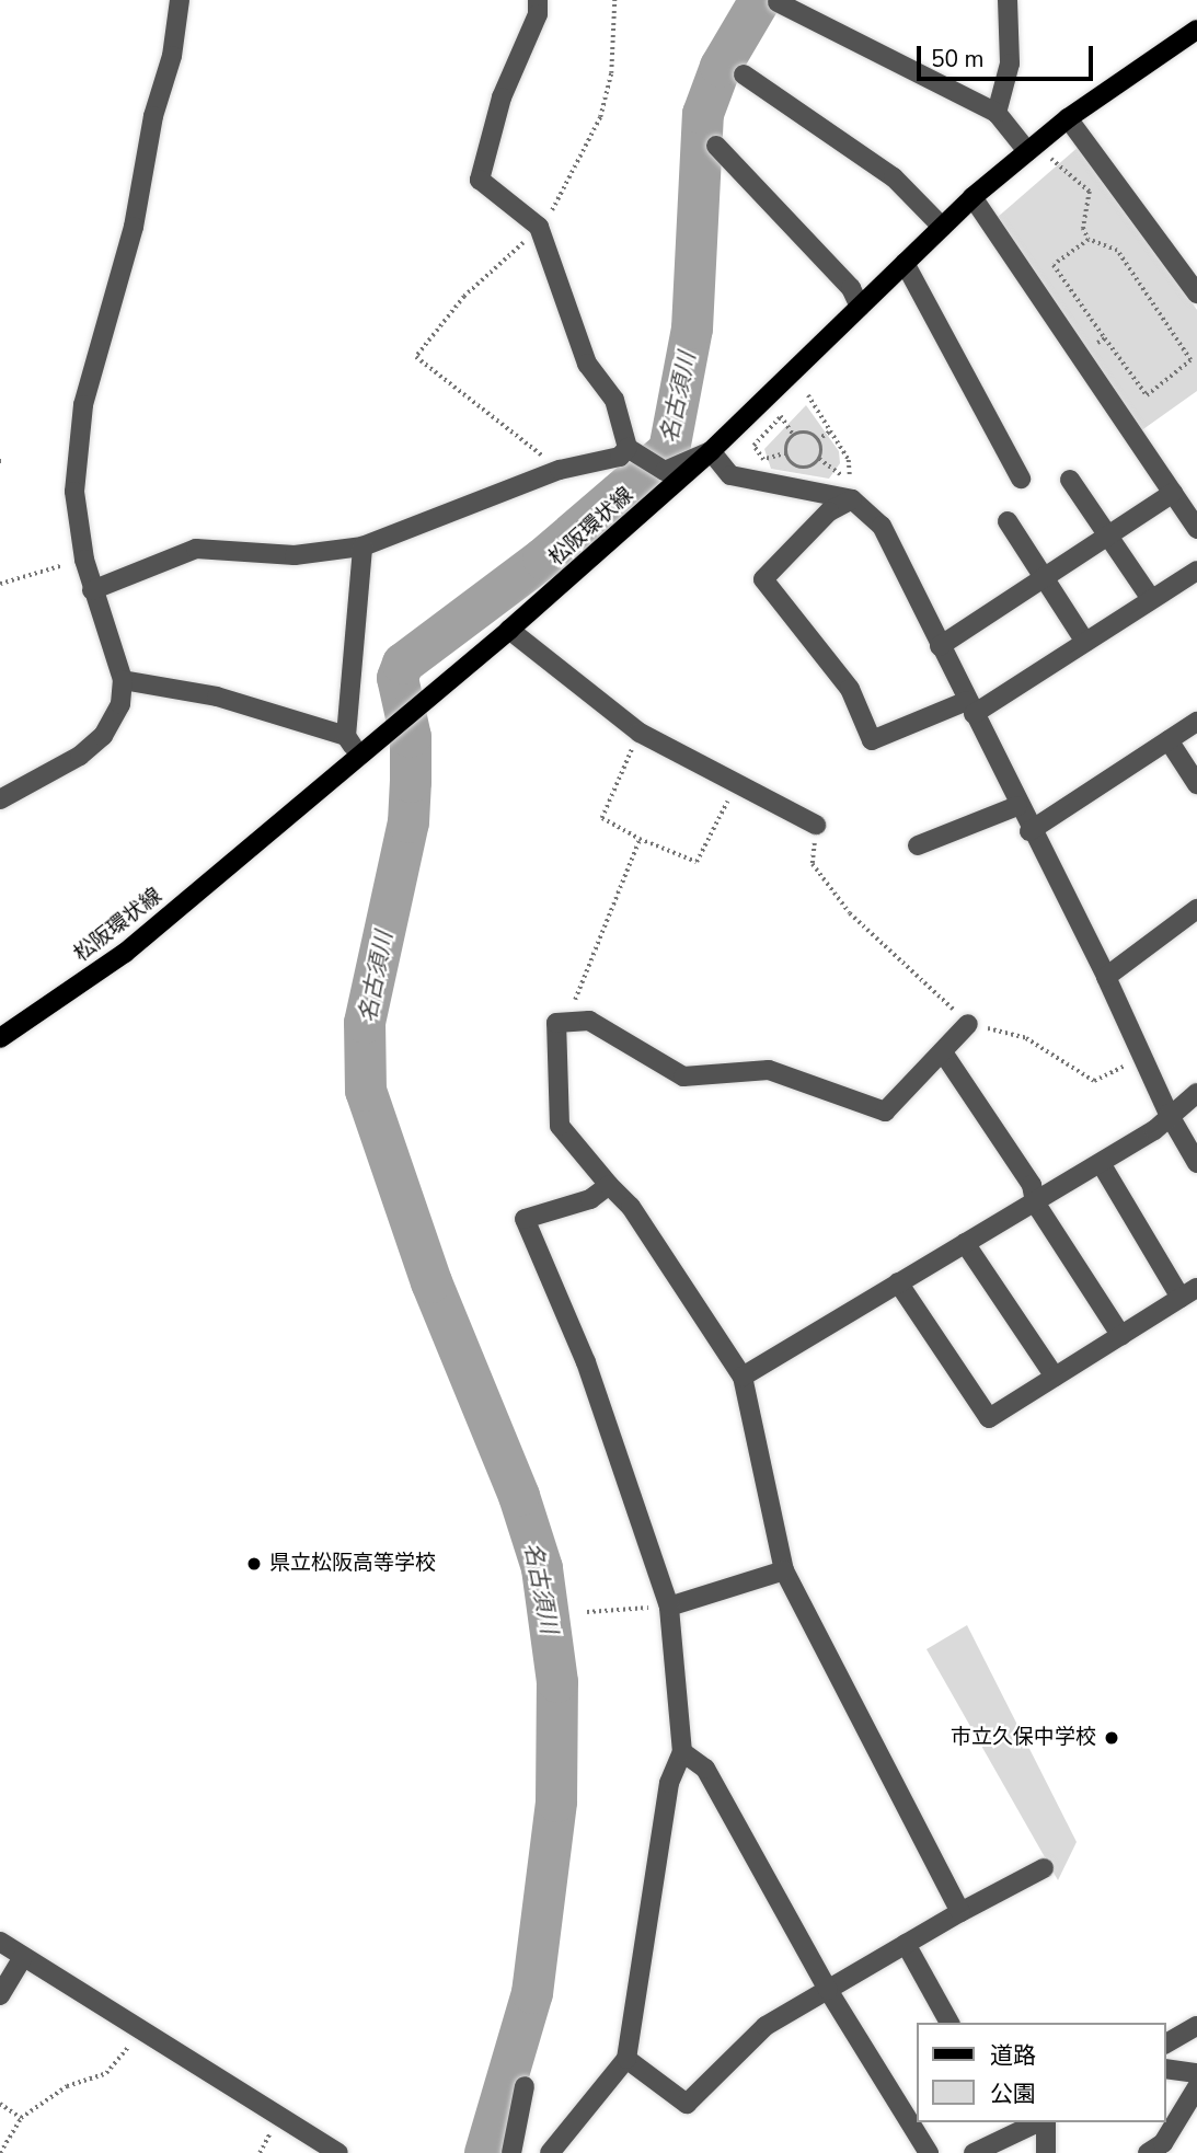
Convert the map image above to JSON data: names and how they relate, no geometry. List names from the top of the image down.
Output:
{
  "streets": {
    "main road": ["松阪環状線"]
  },
  "water": ["名古須川"],
  "places": ["県立松阪高等学校", "市立久保中学校"],
  "legend": ["道路", "公園"],
  "scale_bar": "50 m"
}
